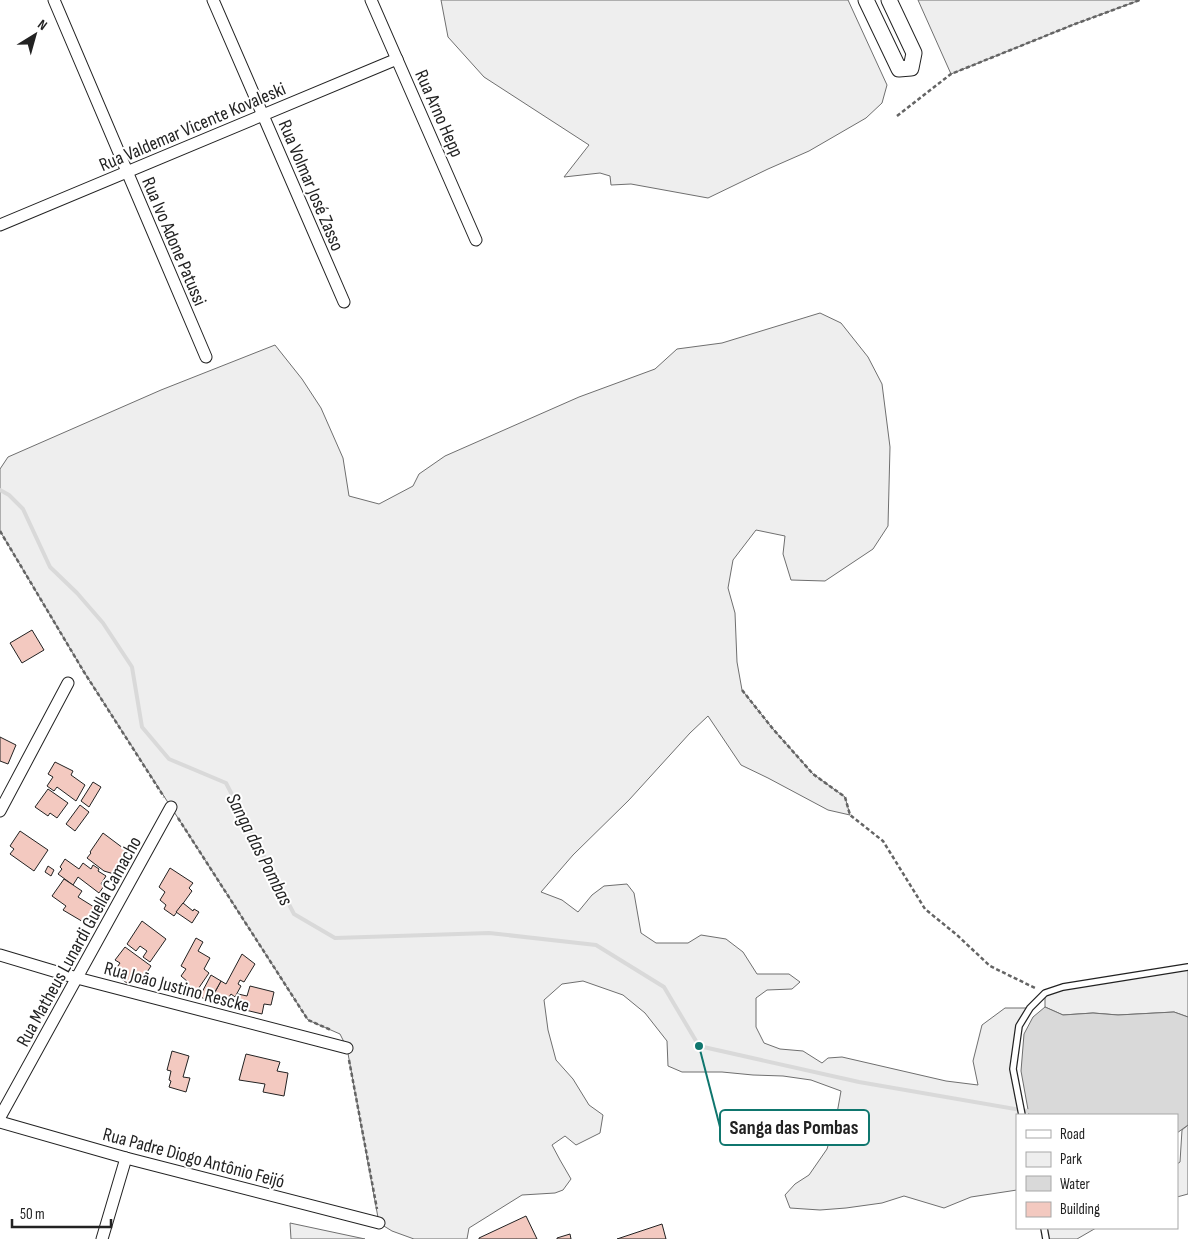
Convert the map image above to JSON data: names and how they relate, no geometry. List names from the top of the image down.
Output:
{
  "streets": {
    "street": [
      "Rua Arno Hepp",
      "Rua Valdemar Vicente Kovaleski",
      "Rua Volmar José Zasso",
      "Rua Ivo Adone Patussi",
      "Rua Matheus Lunardi Guella Camacho",
      "Rua João Justino Rescke",
      "Rua Padre Diogo Antônio Feijó"
    ]
  },
  "crossings": [
    ["Rua Arno Hepp", "Rua Valdemar Vicente Kovaleski"],
    ["Rua Valdemar Vicente Kovaleski", "Rua Volmar José Zasso"],
    ["Rua Valdemar Vicente Kovaleski", "Rua Ivo Adone Patussi"],
    ["Rua Matheus Lunardi Guella Camacho", "Rua João Justino Rescke"]
  ],
  "water": ["Sanga das Pombas"],
  "places": ["Sanga das Pombas"],
  "legend": [
    "Road",
    "Park",
    "Water",
    "Building"
  ],
  "scale_bar": "50 m",
  "north": "top right"
}
